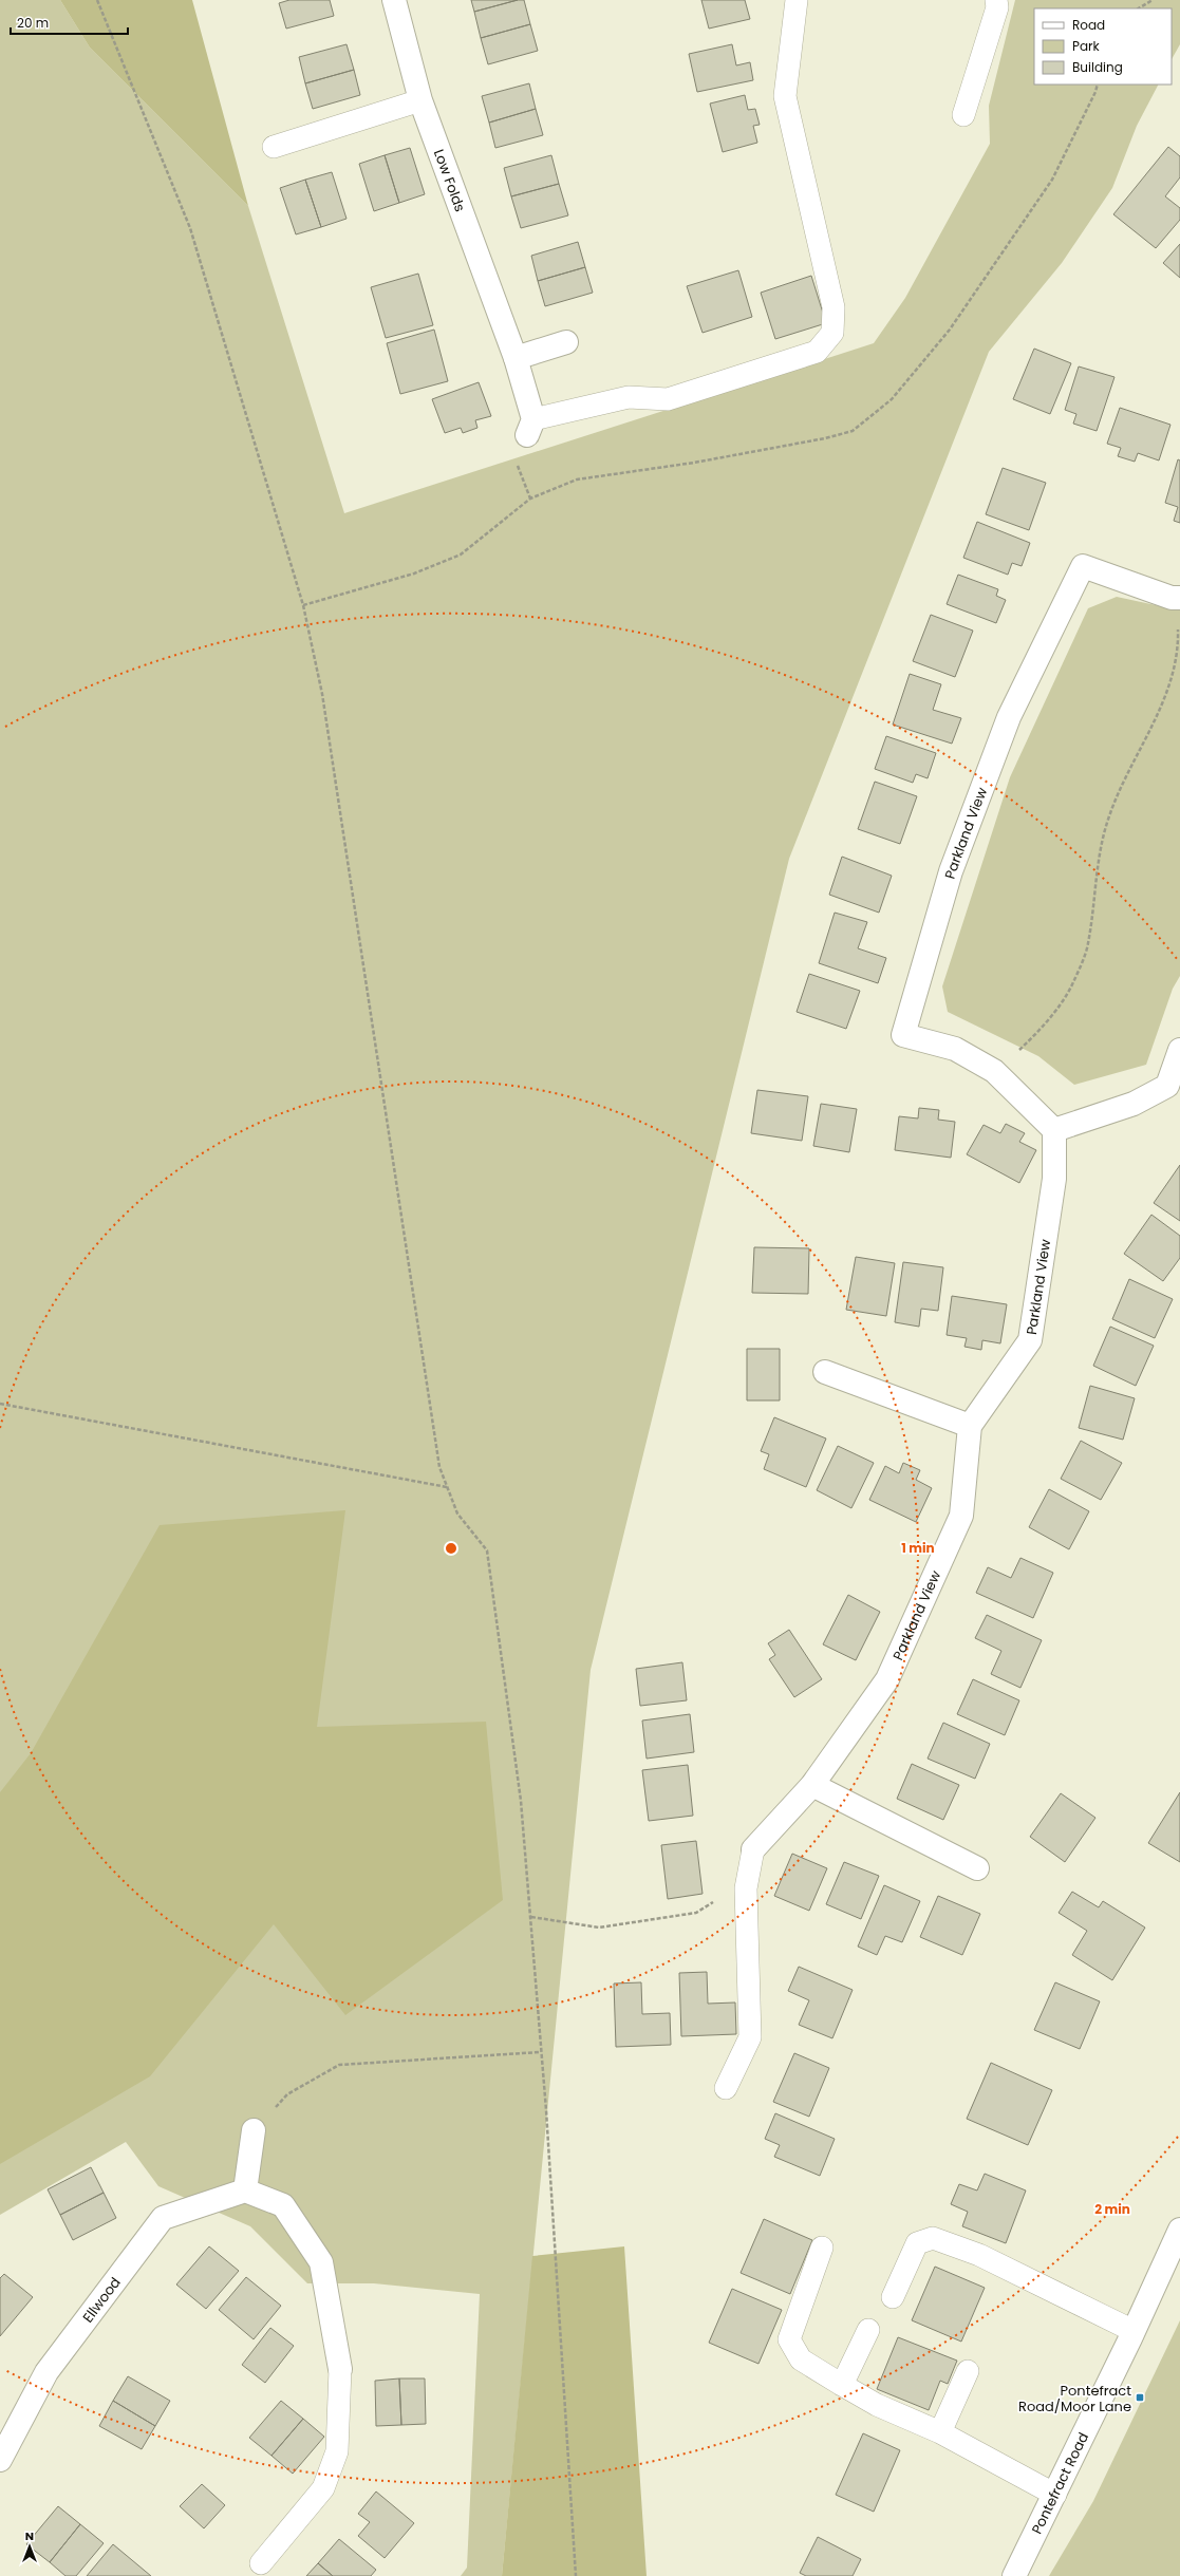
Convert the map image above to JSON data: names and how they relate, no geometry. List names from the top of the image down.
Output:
{
  "streets": {
    "main road": [
      "Low Folds",
      "Parkland View",
      "Ellwood",
      "Pontefract Road"
    ]
  },
  "places": {
    "transit": ["Pontefract Road/Moor Lane"]
  },
  "legend": ["Road", "Park", "Building"],
  "scale_bar": "20 m",
  "north": "top",
  "rings": ["1 min", "2 min"]
}
